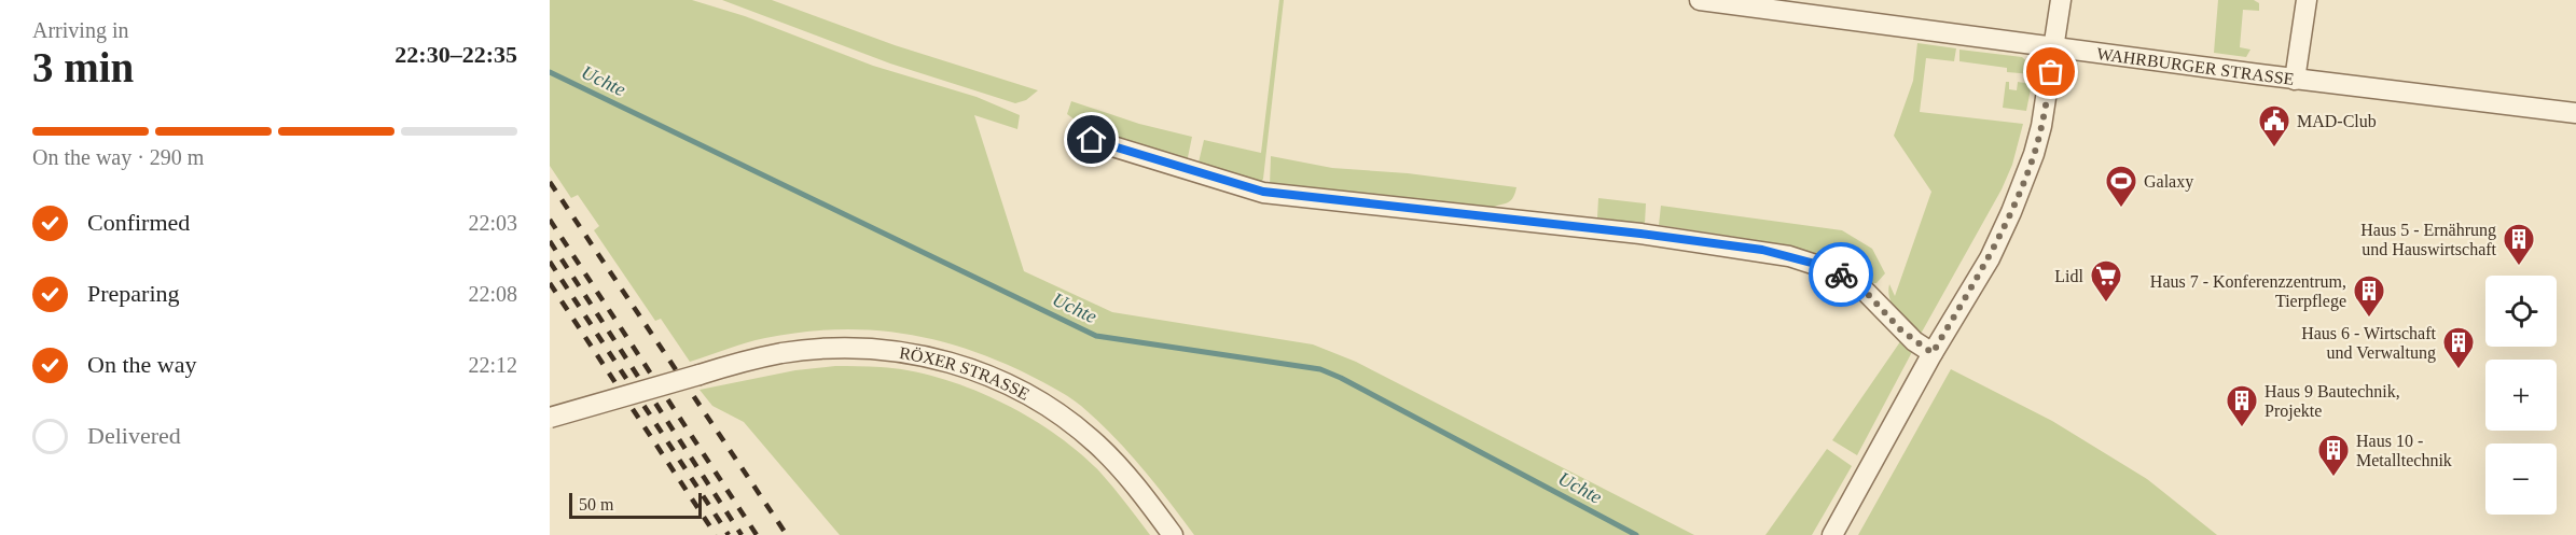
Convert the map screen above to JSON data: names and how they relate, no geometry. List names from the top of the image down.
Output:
{
  "streets": {
    "street": ["WAHRBURGER STRASSE", "RÖXER STRASSE"]
  },
  "water": ["Uchte"],
  "places": {
    "public building": ["MAD-Club"],
    "sports": ["Galaxy"],
    "building": [
      "Haus 5 - Ernährung und Hauswirtschaft",
      "Haus 7 - Konferenzzentrum, Tierpflege",
      "Haus 6 - Wirtschaft und Verwaltung",
      "Haus 9 Bautechnik, Projekte",
      "Haus 10 - Metalltechnik"
    ],
    "supermarket": ["Lidl"]
  },
  "scale_bar": "50 m",
  "page": {
    "heading": ["3 min", "Arriving in", "22:30–22:35"],
    "bar": "On the way · 290 m",
    "list": [
      ["Confirmed", "22:03"],
      ["Preparing", "22:08"],
      ["On the way", "22:12"],
      "Delivered"
    ],
    "map_buttons": ["+", "−"],
    "scale": "50 m"
  }
}
